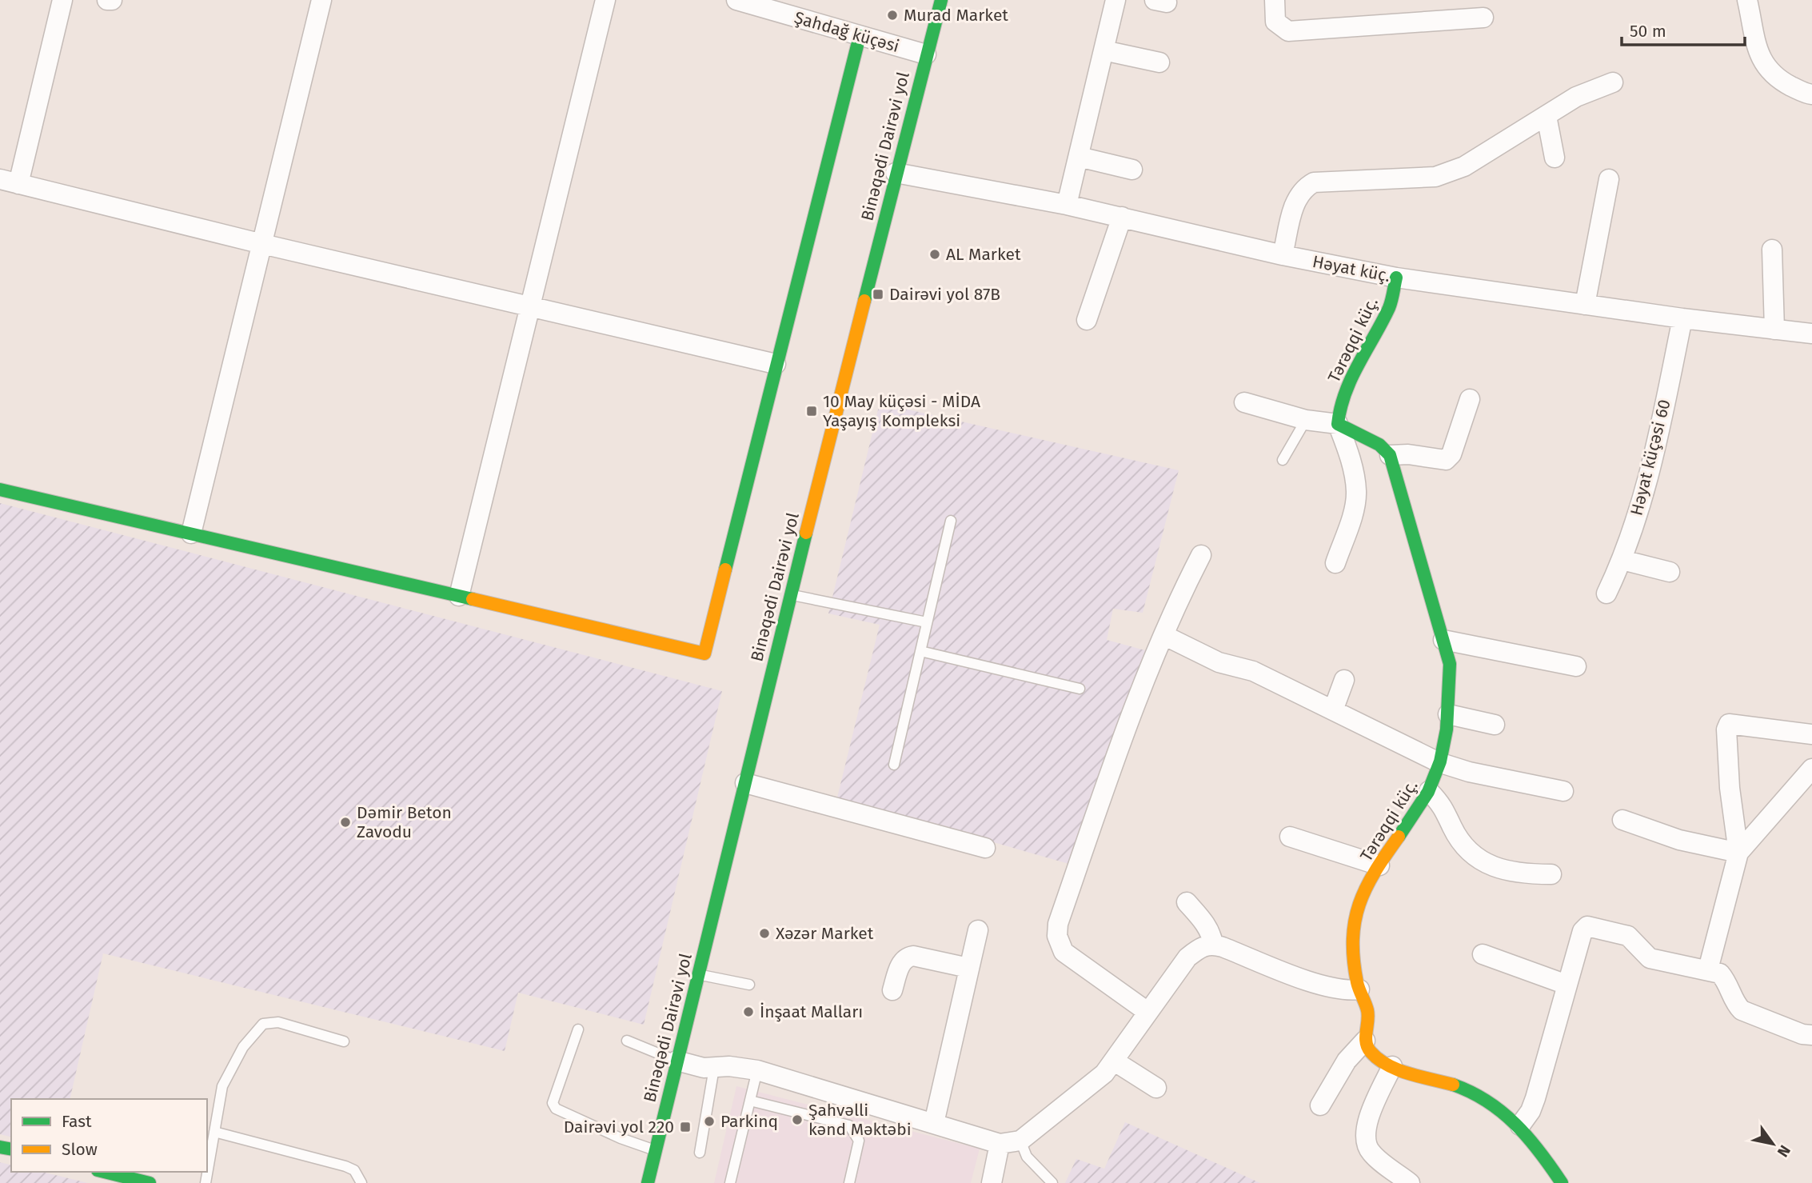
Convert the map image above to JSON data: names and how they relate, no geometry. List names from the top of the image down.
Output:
{
  "streets": {
    "street": [
      "Şahdağ küçəsi",
      "Binəqədi Dairəvi yol",
      "Həyat küç.",
      "Tərəqqi küç.",
      "Həyat küçəsi 60"
    ]
  },
  "crossings": [
    ["Şahdağ küçəsi", "Binəqədi Dairəvi yol"],
    ["Binəqədi Dairəvi yol", "Həyat küç."],
    ["Həyat küç.", "Tərəqqi küç."],
    ["Həyat küç.", "Həyat küçəsi 60"]
  ],
  "places": {
    "other": [
      "Murad Market",
      "AL Market",
      "Dəmir Beton Zavodu",
      "Xəzər Market",
      "İnşaat Malları",
      "Şahvəlli kənd Məktəbi",
      "Parkinq"
    ],
    "transit": ["Dairəvi yol 87B", "10 May küçəsi - MİDA Yaşayış Kompleksi", "Dairəvi yol 220"]
  },
  "legend": ["Fast", "Slow"],
  "scale_bar": "50 m",
  "north": "bottom right"
}
